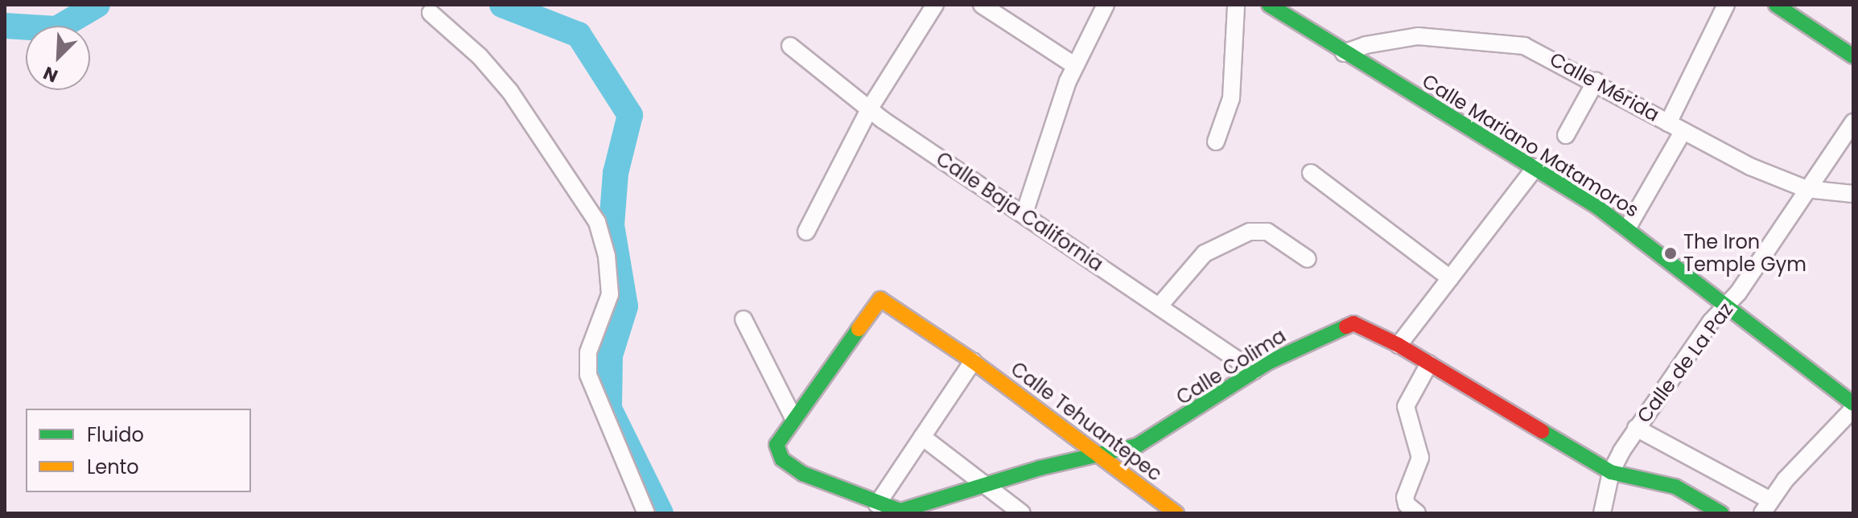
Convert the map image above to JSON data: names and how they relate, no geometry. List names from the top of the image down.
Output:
{
  "streets": {
    "street": [
      "Calle Mérida",
      "Calle Mariano Matamoros",
      "Calle Baja California",
      "Calle de La Paz",
      "Calle Colima",
      "Calle Tehuantepec"
    ]
  },
  "crossings": [
    ["Calle Mérida", "Calle Mariano Matamoros"],
    ["Calle Mérida", "Calle de La Paz"],
    ["Calle Mariano Matamoros", "Calle de La Paz"],
    ["Calle Baja California", "Calle Colima"],
    ["Calle de La Paz", "Calle Colima"],
    ["Calle Colima", "Calle Tehuantepec"]
  ],
  "places": ["The Iron Temple Gym"],
  "legend": ["Fluido", "Lento"],
  "north": "bottom left"
}
